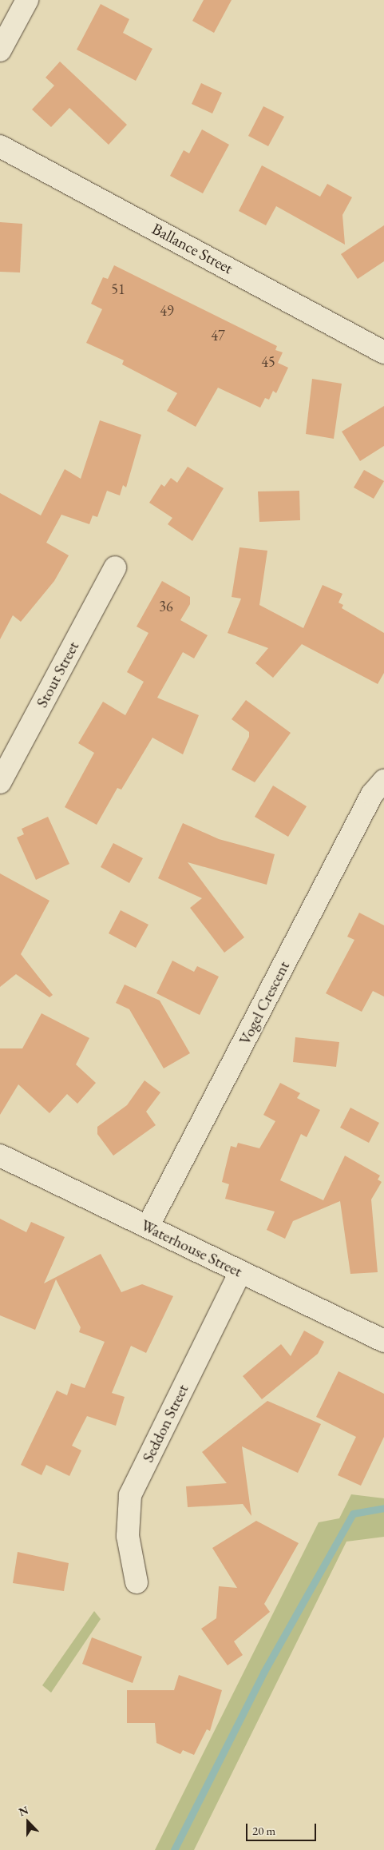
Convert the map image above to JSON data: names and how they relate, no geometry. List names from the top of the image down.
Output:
{
  "streets": {
    "street": [
      "Ballance Street",
      "Stout Street",
      "Vogel Crescent",
      "Waterhouse Street",
      "Seddon Street"
    ]
  },
  "crossings": [
    ["Vogel Crescent", "Waterhouse Street"],
    ["Waterhouse Street", "Seddon Street"]
  ],
  "house_numbers": [
    "51",
    "49",
    "47",
    "45",
    "36"
  ],
  "scale_bar": "20 m",
  "north": "top"
}
